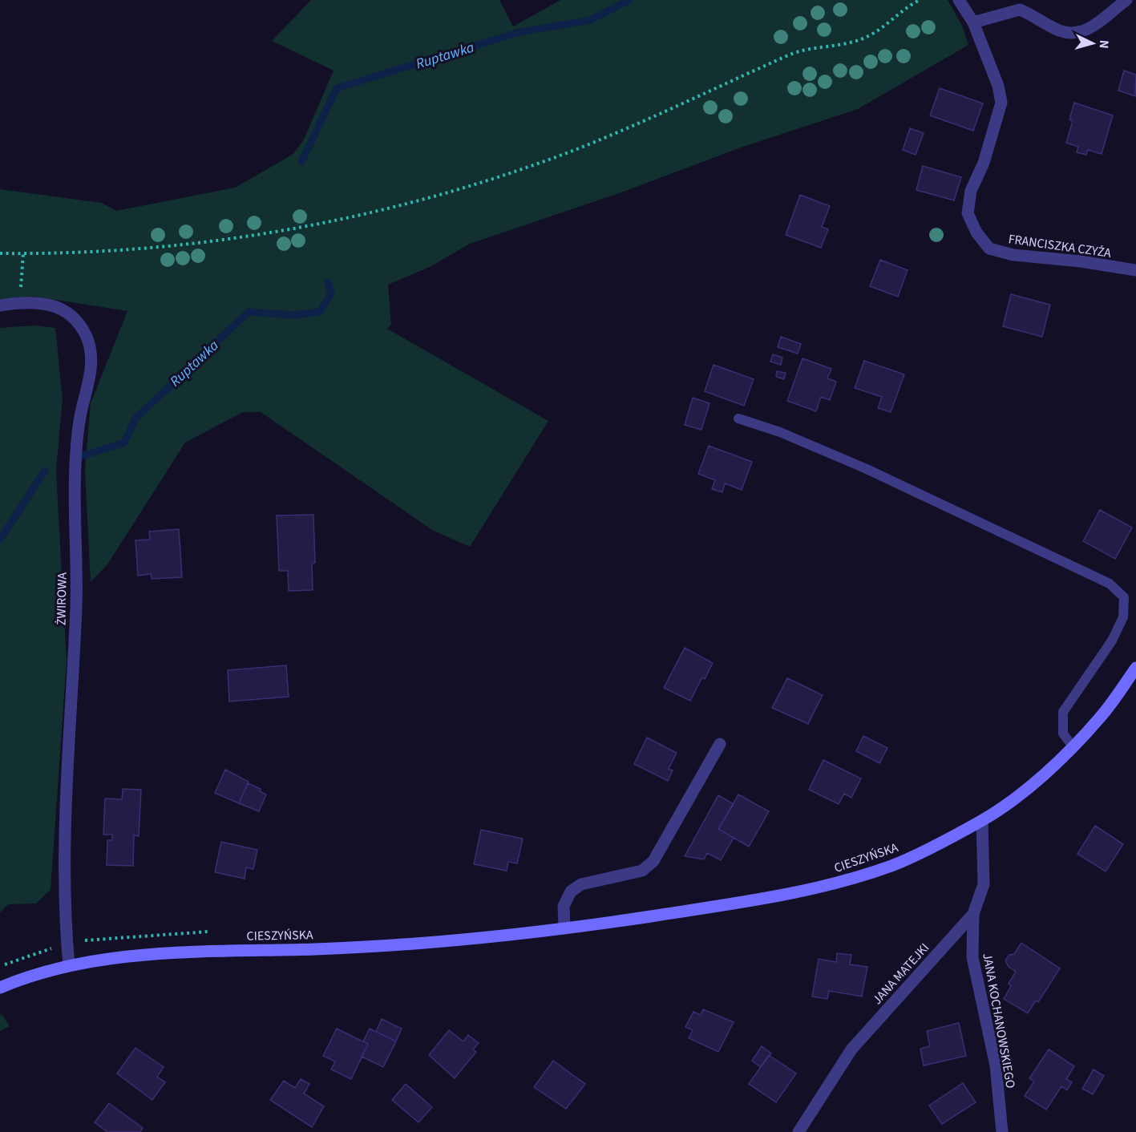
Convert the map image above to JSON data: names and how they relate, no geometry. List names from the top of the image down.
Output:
{
  "streets": {
    "main road": ["CIESZYŃSKA"],
    "street": [
      "FRANCISZKA CZYŻA",
      "ŻWIROWA",
      "JANA MATEJKI",
      "JANA KOCHANOWSKIEGO"
    ]
  },
  "crossings": [
    ["ŻWIROWA", "CIESZYŃSKA"],
    ["CIESZYŃSKA", "JANA MATEJKI"],
    ["JANA MATEJKI", "JANA KOCHANOWSKIEGO"]
  ],
  "water": ["Ruptawka"],
  "north": "right"
}
